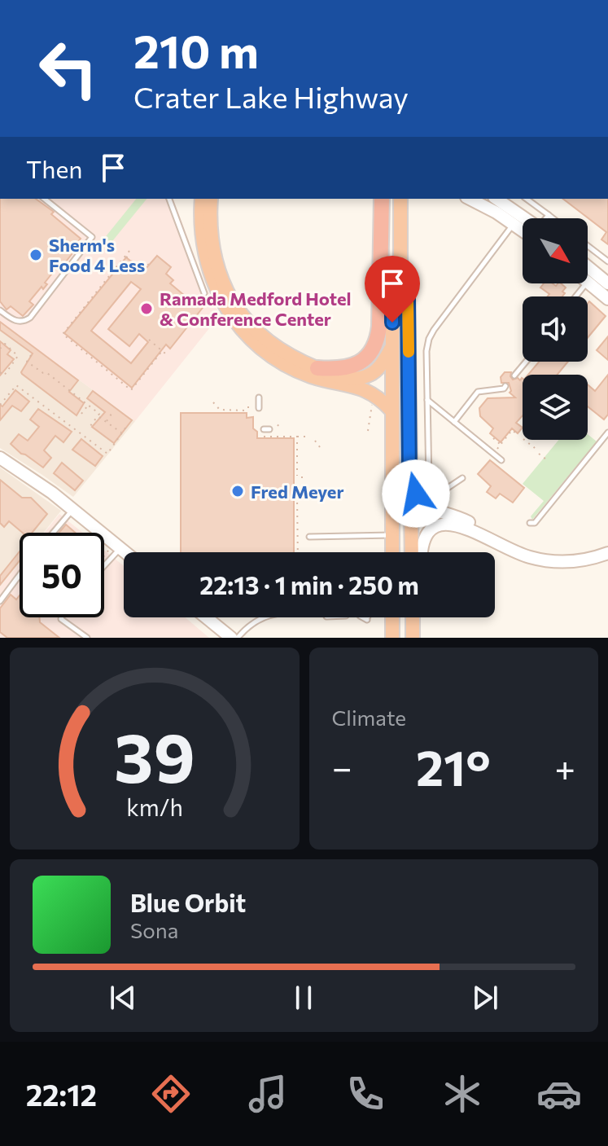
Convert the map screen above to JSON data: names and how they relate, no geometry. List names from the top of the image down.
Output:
{
  "places": ["Sherm's Food 4 Less", "Ramada Medford Hotel & Conference Center", "Fred Meyer"],
  "north": "bottom right",
  "page": {
    "turn": ["210 m", "Crater Lake Highway"],
    "then": "Then",
    "limit": "50",
    "trip": "22:13 · 1 min · 250 m",
    "tile": "Climate",
    "heat": ["−", "21°", "+"],
    "song": ["Blue Orbit", "Sona"],
    "tabs": "22:12",
    "gauge": ["39", "km/h"]
  }
}
